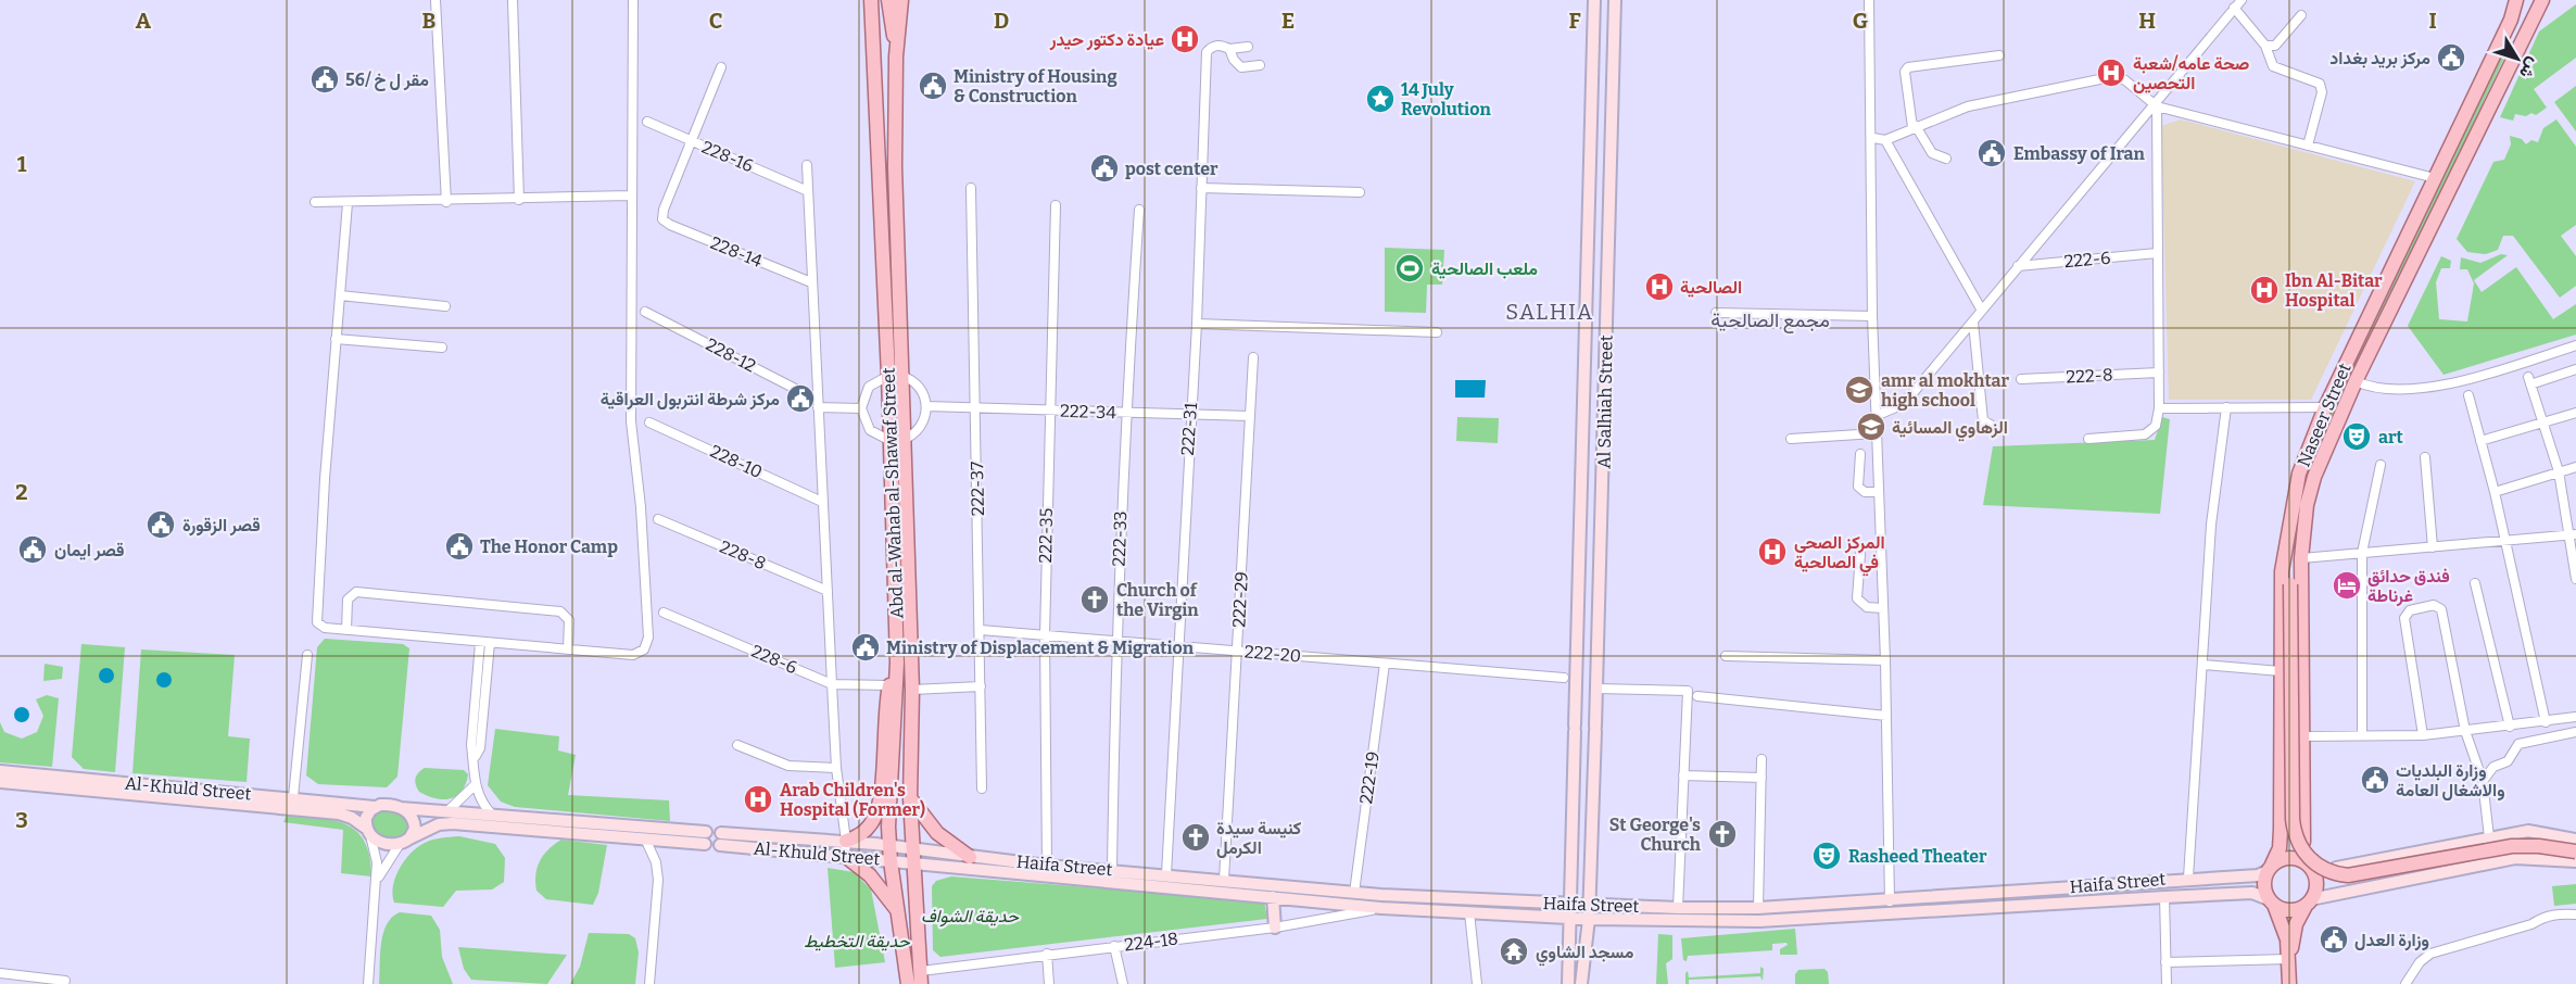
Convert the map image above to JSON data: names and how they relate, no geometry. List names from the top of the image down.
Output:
{
  "streets": {
    "main road": [
      "Al Salhiah Street",
      "Naseer Street",
      "Abd al-Wahab al-Shawaf Street",
      "Al-Khuld Street",
      "Haifa Street"
    ],
    "street": [
      "228-16",
      "228-14",
      "222-6",
      "228-12",
      "222-8",
      "222-34",
      "222-31",
      "228-10",
      "222-37",
      "222-35",
      "222-33",
      "228-8",
      "222-29",
      "222-20",
      "228-6",
      "222-19",
      "224-18"
    ]
  },
  "crossings": [
    ["228-16", "228-14"],
    ["Al Salhiah Street", "Haifa Street"],
    ["222-34", "222-31"],
    ["222-34", "222-37"],
    ["222-34", "222-35"],
    ["222-34", "222-33"],
    ["222-34", "222-29"],
    ["Naseer Street", "Haifa Street"],
    ["222-31", "222-20"],
    ["222-31", "Haifa Street"],
    ["222-37", "222-20"],
    ["Abd al-Wahab al-Shawaf Street", "Al-Khuld Street"],
    ["Abd al-Wahab al-Shawaf Street", "Haifa Street"],
    ["Abd al-Wahab al-Shawaf Street", "224-18"],
    ["222-35", "222-20"],
    ["222-35", "Haifa Street"],
    ["222-33", "222-20"],
    ["222-33", "Haifa Street"],
    ["222-29", "222-20"],
    ["222-29", "Haifa Street"],
    ["222-20", "222-19"],
    ["222-19", "Haifa Street"],
    ["Al-Khuld Street", "Haifa Street"],
    ["Haifa Street", "224-18"]
  ],
  "districts": ["SALHIA", "مجمع الصالحية"],
  "parks": ["حديقة الشواف", "حديقة التخطيط"],
  "places": {
    "hospital": [
      "عيادة دكتور حيدر",
      "صحة عامه/شعبة التحصين",
      "الصالحية",
      "Ibn Al-Bitar Hospital",
      "المركز الصحي في الصالحية",
      "Arab Children's Hospital (Former)"
    ],
    "public building": [
      "مركز بريد بغداد",
      "مقر ل خ /56",
      "Ministry of Housing & Construction",
      "Embassy of Iran",
      "post center",
      "مركز شرطة انتربول العراقية",
      "قصر الزقورة",
      "The Honor Camp",
      "قصر ايمان",
      "Ministry of Displacement & Migration",
      "وزارة البلديات والاشغال العامة",
      "وزارة العدل"
    ],
    "place": ["14 July Revolution"],
    "sports": ["ملعب الصالحية"],
    "school or university": ["amr al mokhtar high school", "الزهاوي المسائية"],
    "theatre": ["art", "Rasheed Theater"],
    "hotel": ["فندق حدائق غرناطة"],
    "church": ["Church of the Virgin", "St George's Church", "كنيسة سيدة الكرمل"],
    "temple": ["مسجد الشاوي"]
  },
  "north": "bottom right",
  "grid": {
    "columns": [
      "A",
      "B",
      "C",
      "D",
      "E",
      "F",
      "G",
      "H",
      "I"
    ],
    "rows": ["1", "2", "3"]
  }
}
